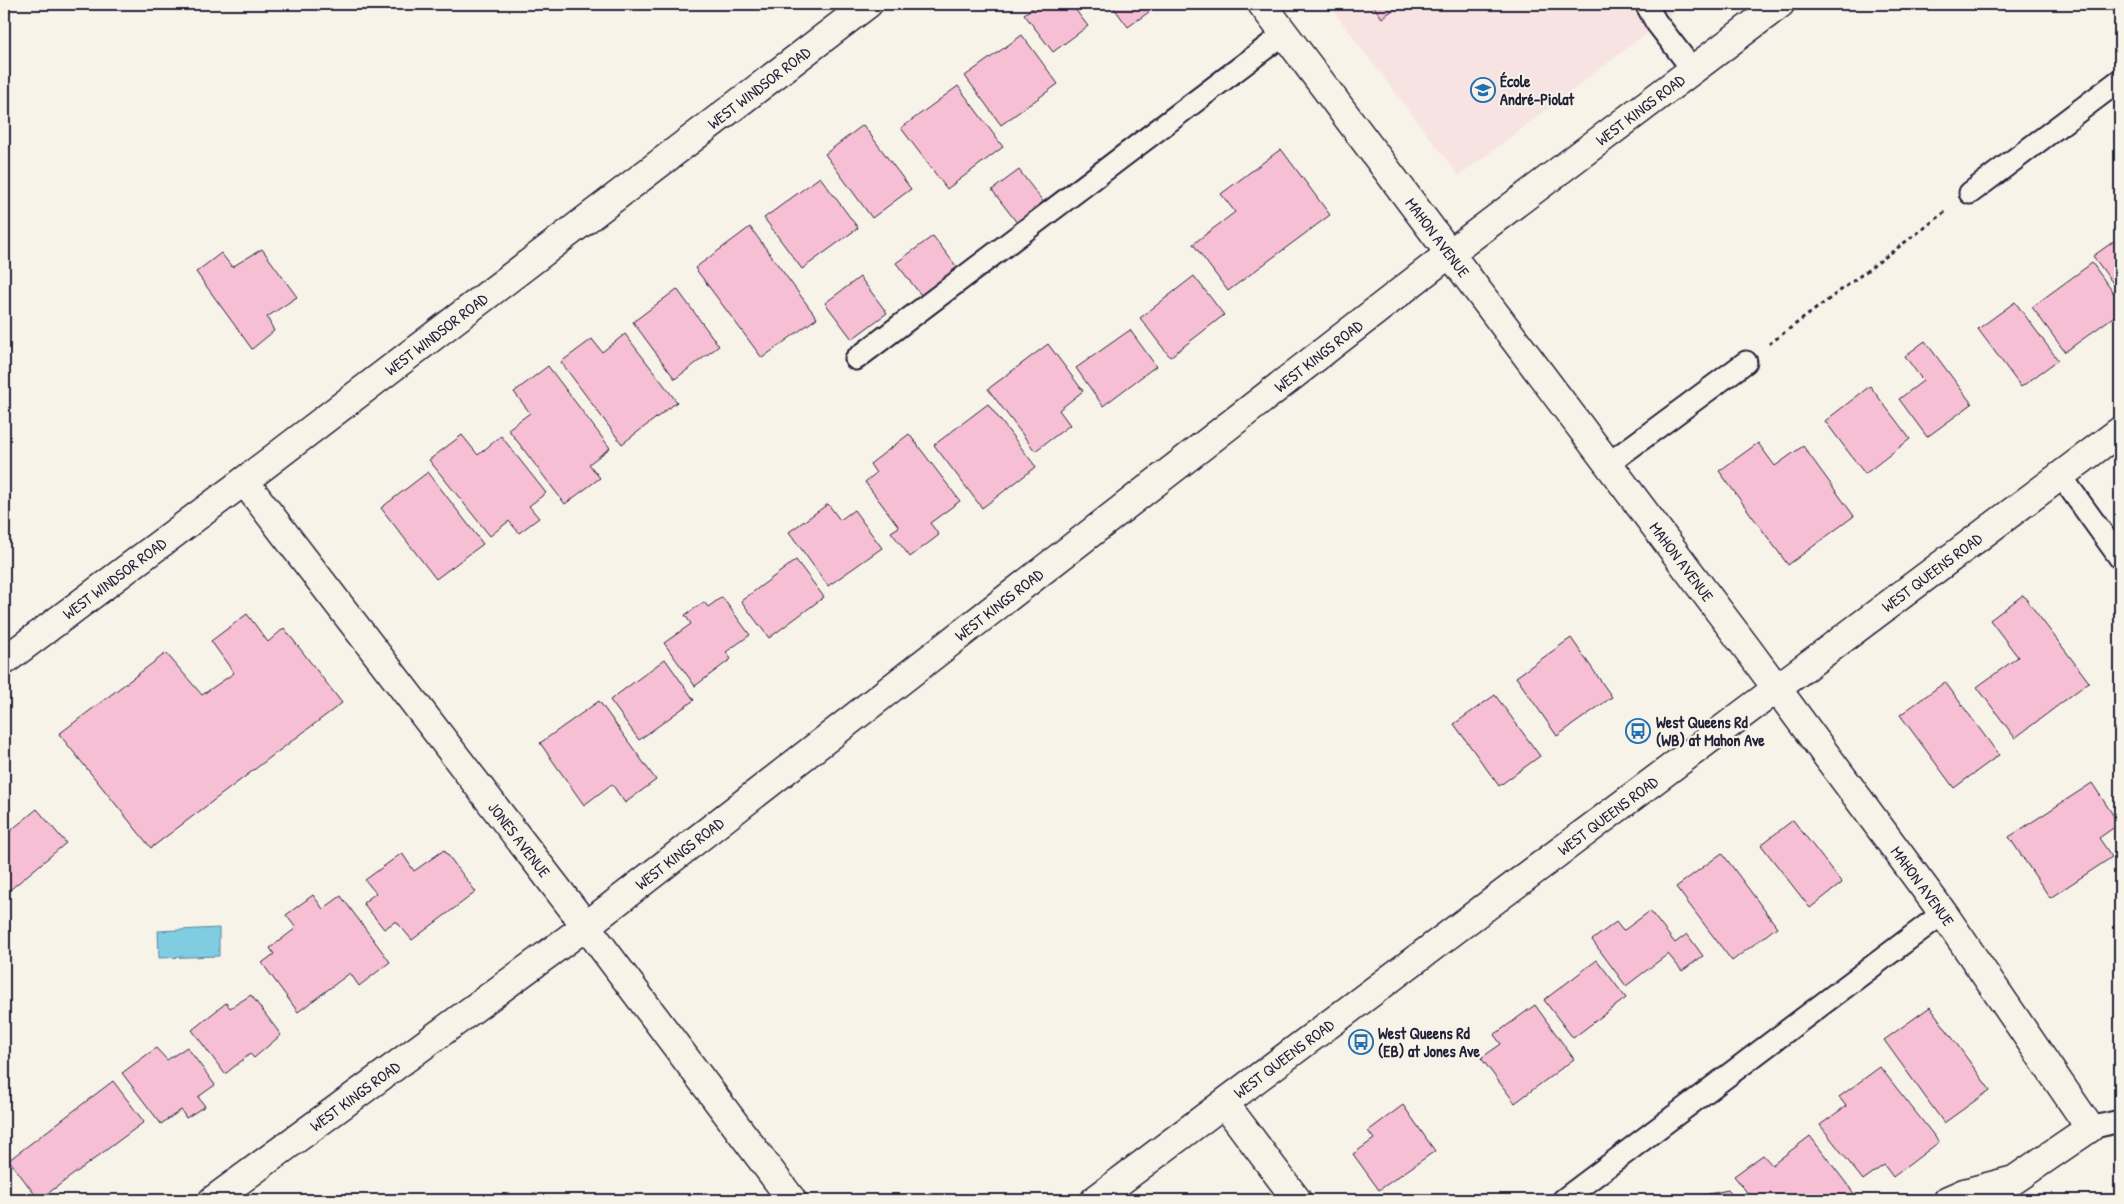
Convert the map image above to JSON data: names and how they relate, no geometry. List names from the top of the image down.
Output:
{
  "streets": {
    "street": [
      "WEST WINDSOR ROAD",
      "WEST KINGS ROAD",
      "MAHON AVENUE",
      "WEST QUEENS ROAD",
      "JONES AVENUE"
    ]
  },
  "crossings": [
    ["WEST WINDSOR ROAD", "JONES AVENUE"],
    ["WEST KINGS ROAD", "MAHON AVENUE"],
    ["WEST KINGS ROAD", "JONES AVENUE"],
    ["MAHON AVENUE", "WEST QUEENS ROAD"]
  ],
  "places": {
    "school or university": ["École André-Piolat"],
    "bus stop": ["West Queens Rd (WB) at Mahon Ave", "West Queens Rd (EB) at Jones Ave"]
  }
}
